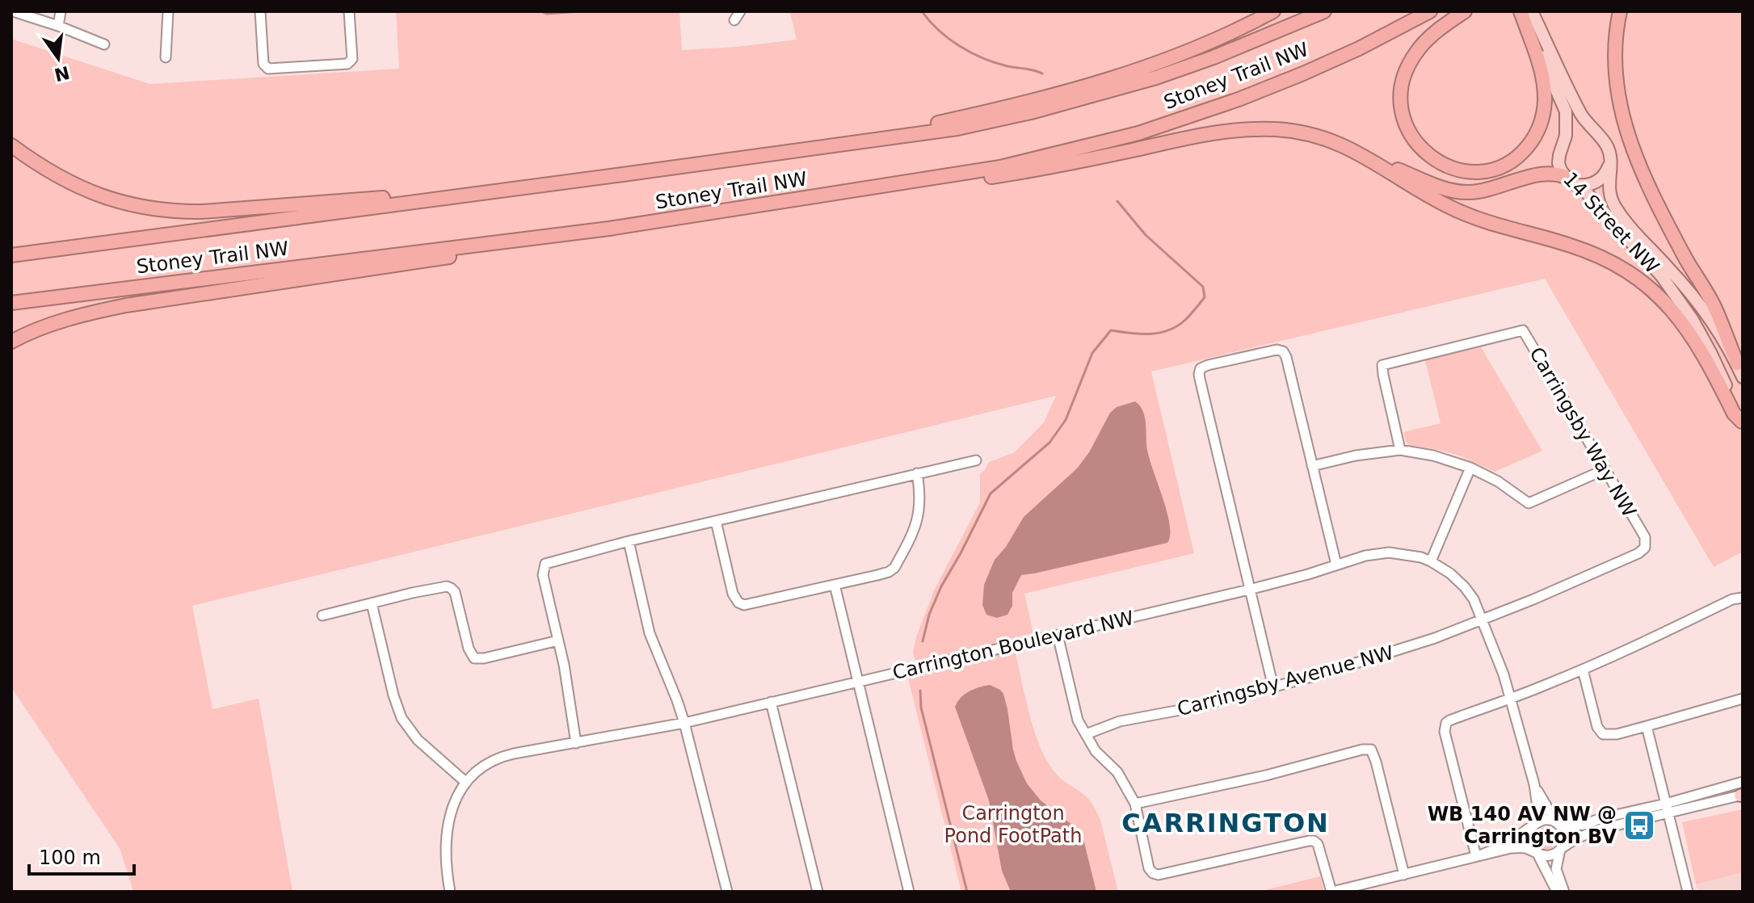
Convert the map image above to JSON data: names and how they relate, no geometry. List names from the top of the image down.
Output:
{
  "streets": {
    "highway": ["Stoney Trail NW"],
    "main road": ["14 Street NW"],
    "street": ["Carringsby Way NW", "Carrington Boulevard NW", "Carringsby Avenue NW"]
  },
  "crossings": [
    ["Carringsby Way NW", "Carrington Boulevard NW"],
    ["Carringsby Way NW", "Carringsby Avenue NW"],
    ["Carrington Boulevard NW", "Carringsby Avenue NW"]
  ],
  "districts": ["CARRINGTON"],
  "parks": ["Carrington Pond FootPath"],
  "places": {
    "bus stop": ["WB 140 AV NW @ Carrington BV"]
  },
  "scale_bar": "100 m",
  "north": "bottom"
}
